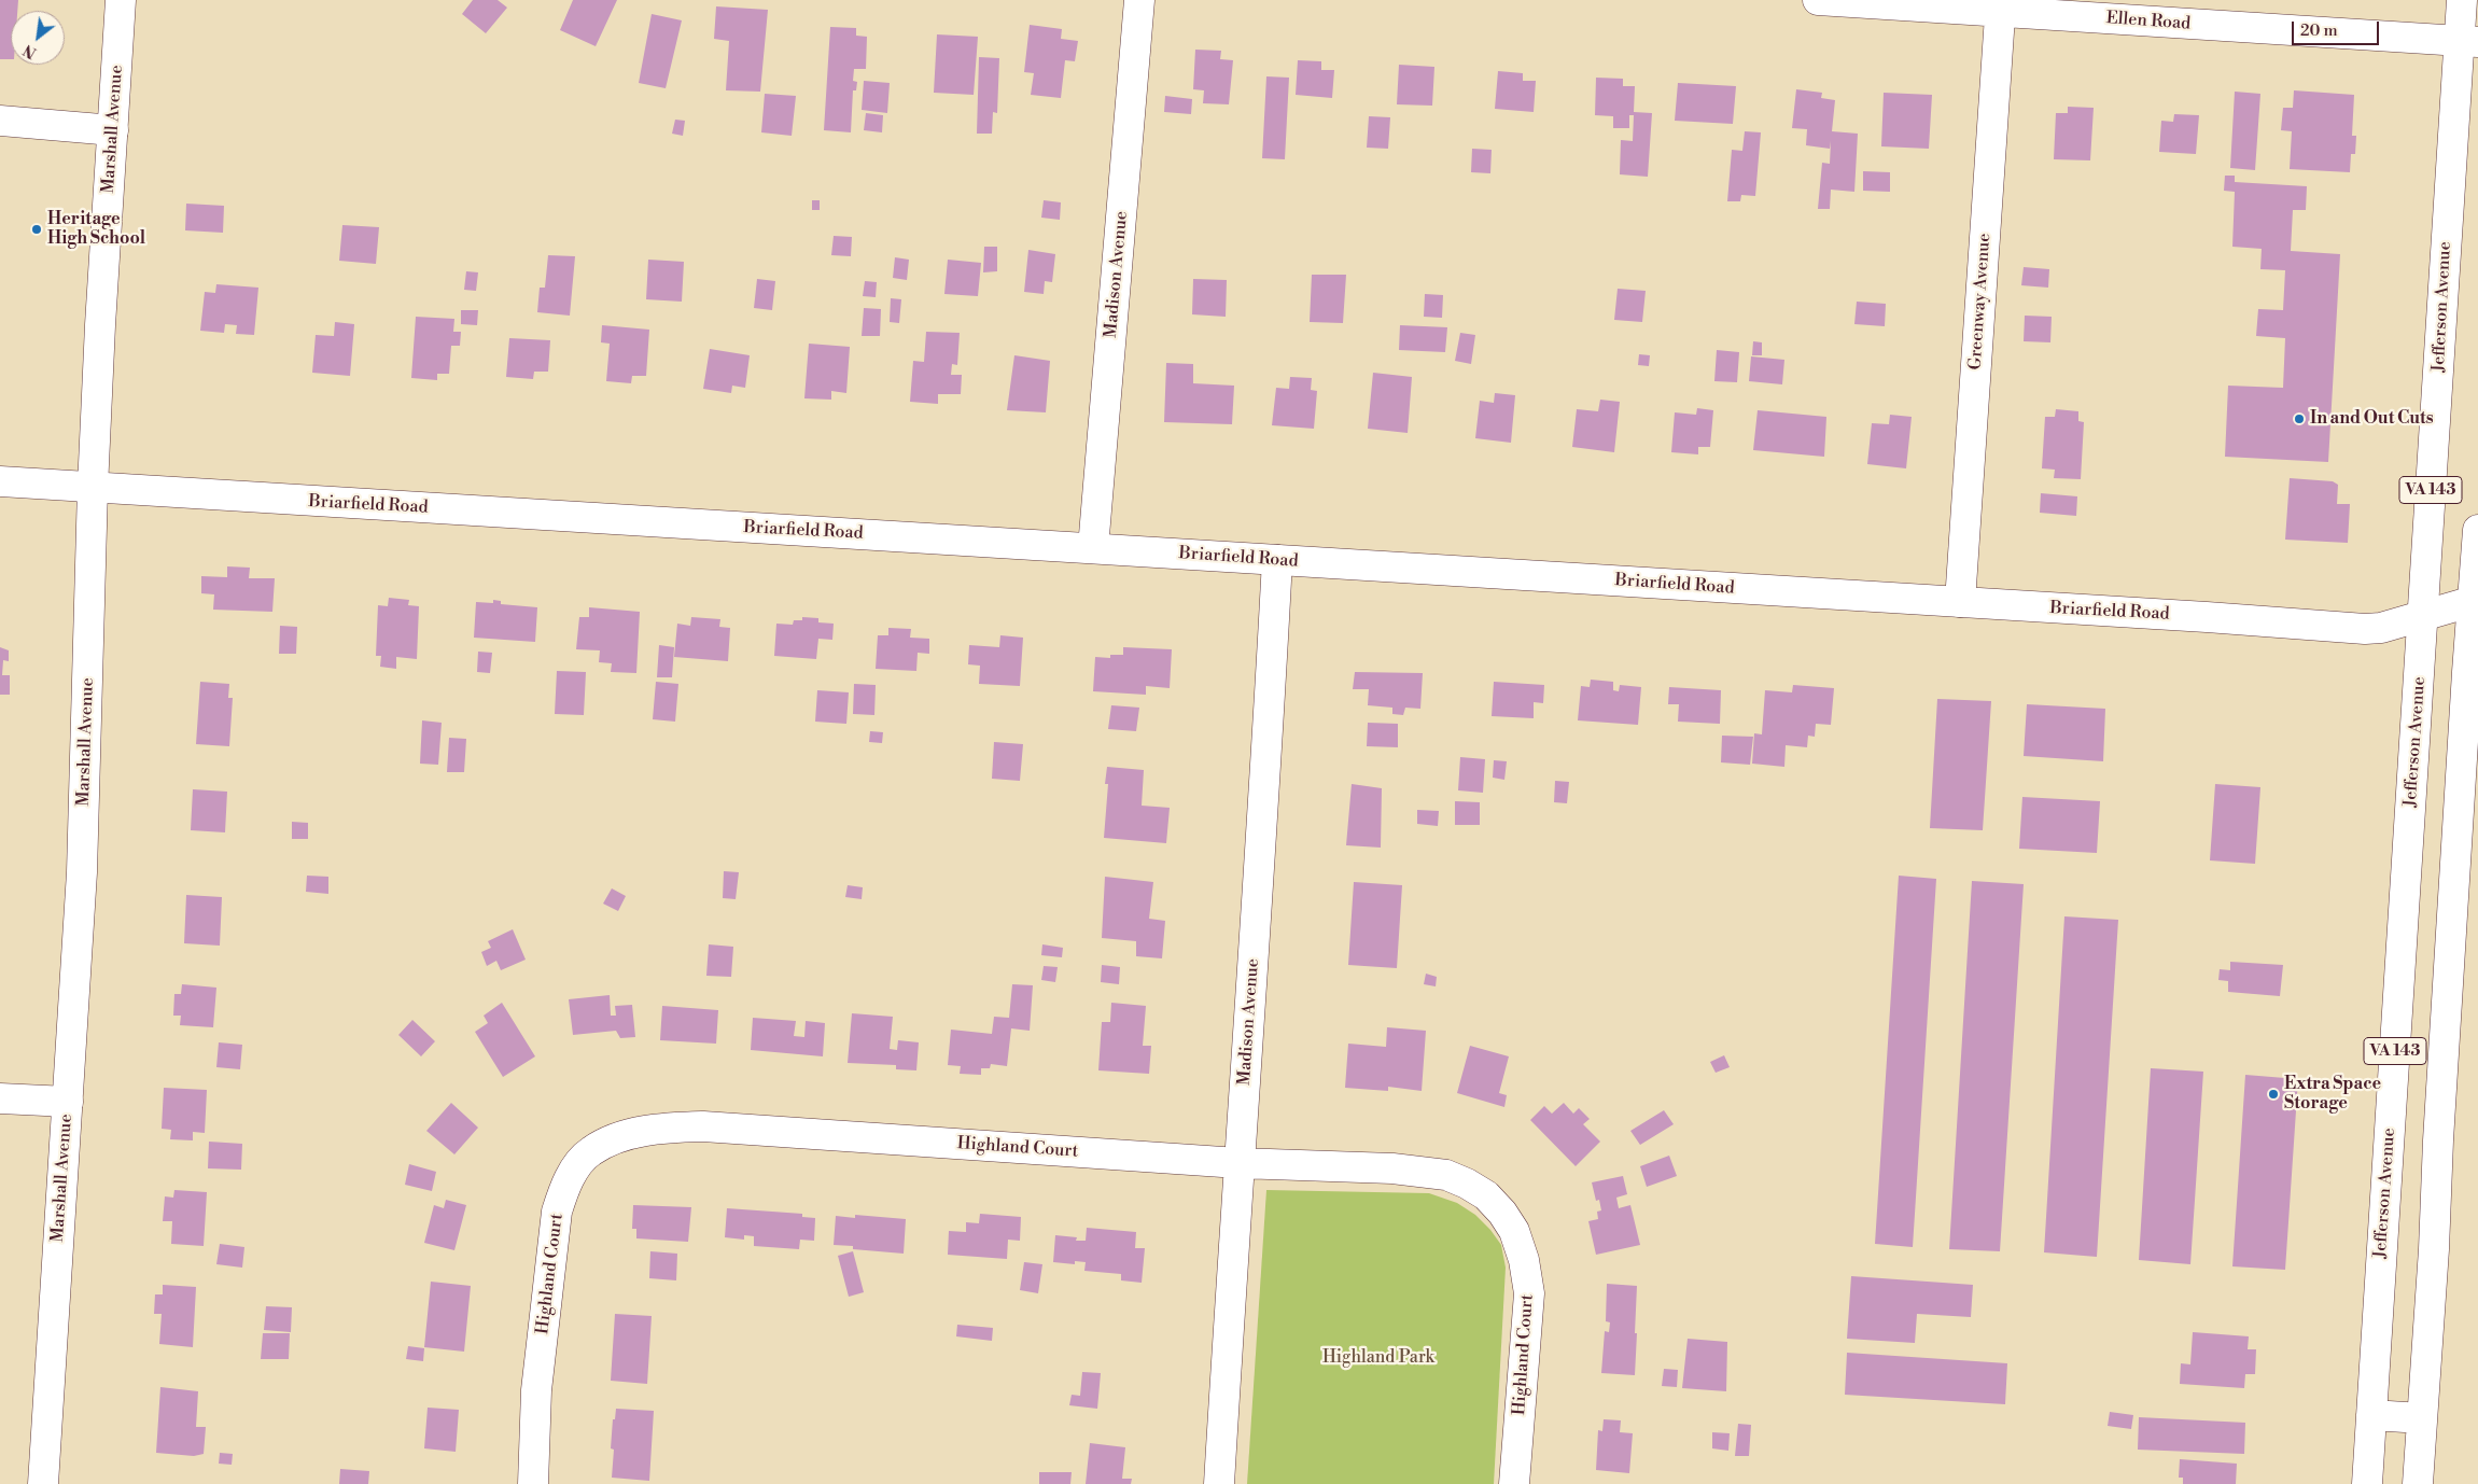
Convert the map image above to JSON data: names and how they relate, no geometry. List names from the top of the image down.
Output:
{
  "streets": {
    "street": [
      "Ellen Road",
      "Marshall Avenue",
      "Madison Avenue",
      "Greenway Avenue",
      "Jefferson Avenue",
      "VA 143",
      "Briarfield Road",
      "Highland Court"
    ]
  },
  "crossings": [
    ["Ellen Road", "Greenway Avenue"],
    ["Ellen Road", "Jefferson Avenue"],
    ["Marshall Avenue", "Briarfield Road"],
    ["Madison Avenue", "Briarfield Road"],
    ["Madison Avenue", "Highland Court"],
    ["Greenway Avenue", "Briarfield Road"],
    ["Jefferson Avenue", "Briarfield Road"],
    ["VA 143", "Briarfield Road"]
  ],
  "parks": ["Highland Park"],
  "places": ["Heritage High School", "In and Out Cuts", "Extra Space Storage"],
  "scale_bar": "20 m",
  "north": "bottom left"
}
